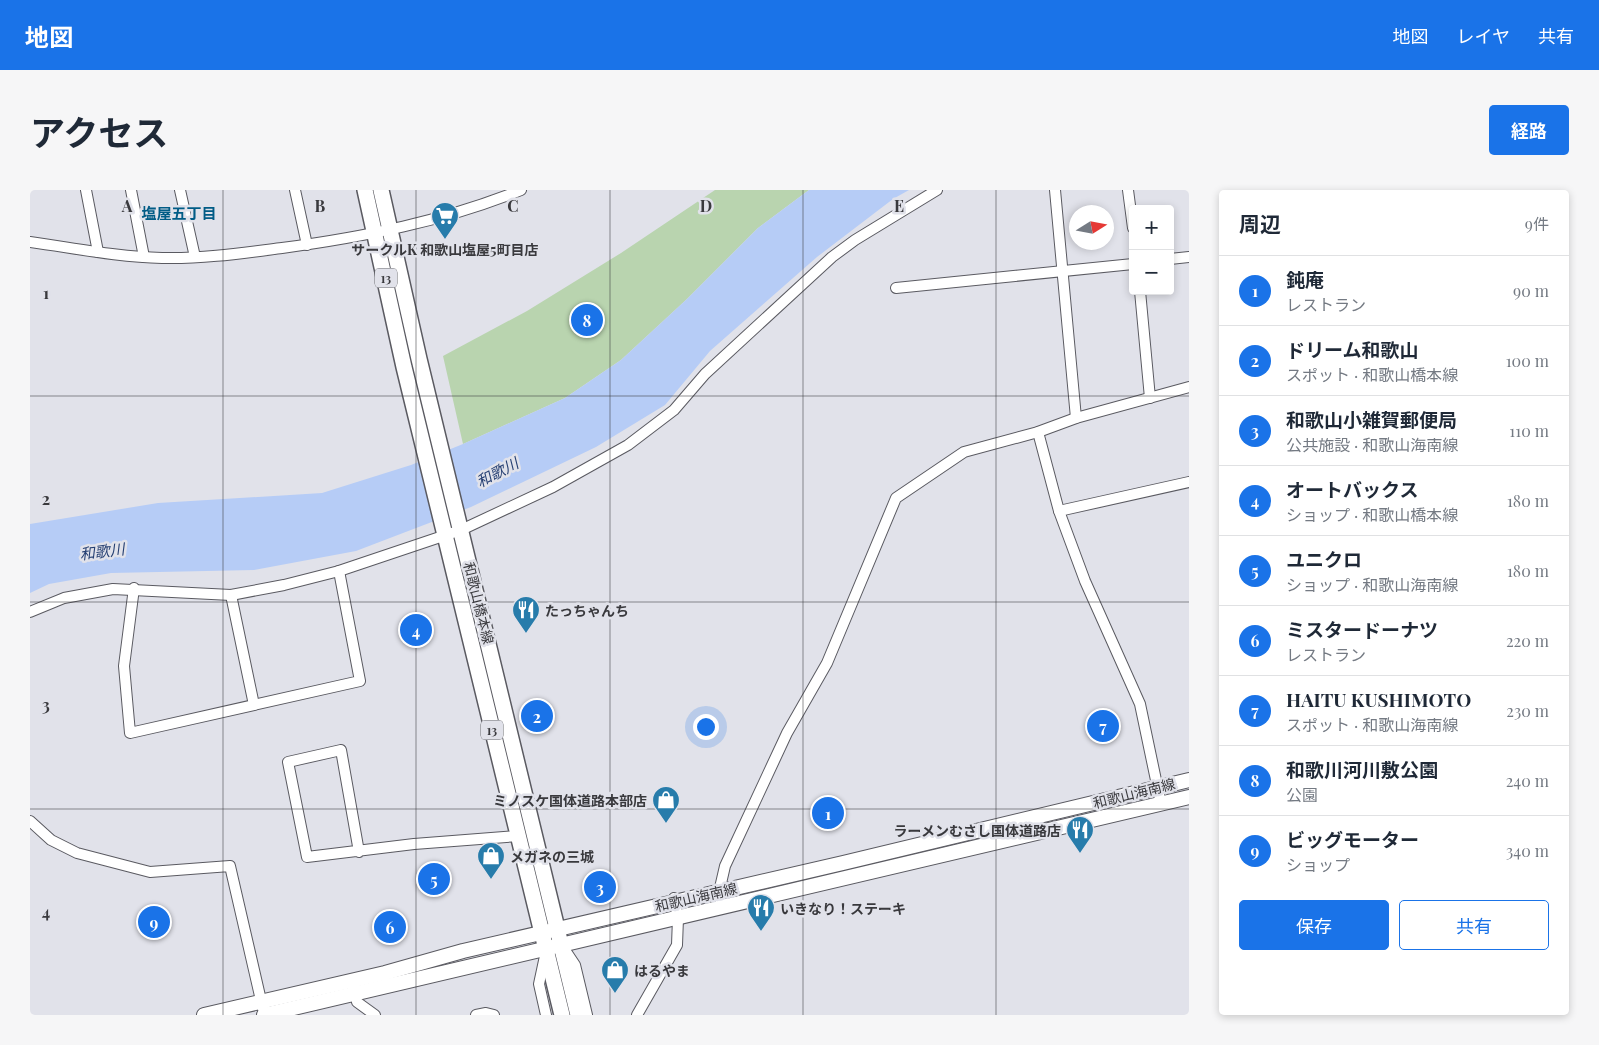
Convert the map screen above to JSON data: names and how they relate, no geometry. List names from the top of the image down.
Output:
{
  "streets": {
    "main road": ["13", "和歌山橋本線", "和歌山海南線"]
  },
  "crossings": [
    ["和歌山橋本線", "和歌山海南線"]
  ],
  "districts": ["塩屋五丁目"],
  "water": ["和歌川"],
  "places": {
    "supermarket": ["サークルK 和歌山塩屋5町目店"],
    "restaurant": ["たっちゃんち", "ラーメンむさし国体道路店", "いきなり！ステーキ"],
    "shop": ["ミノスケ国体道路本部店", "メガネの三城", "はるやま"]
  },
  "north": "right",
  "page": {
    "header": "地図",
    "nav": ["地図", "レイヤ", "共有"],
    "title": "アクセス",
    "buttons": [
      "経路",
      ["保存", "共有"]
    ],
    "heading": ["周辺", "9件"],
    "map_buttons": ["+", "−"],
    "list": [
      {
        "mark": "1",
        "name": "鈍庵",
        "note": "レストラン",
        "value": "90 m"
      },
      {
        "mark": "2",
        "name": "ドリーム和歌山",
        "note": "スポット · 和歌山橋本線",
        "value": "100 m"
      },
      {
        "mark": "3",
        "name": "和歌山小雑賀郵便局",
        "note": "公共施設 · 和歌山海南線",
        "value": "110 m"
      },
      {
        "mark": "4",
        "name": "オートバックス",
        "note": "ショップ · 和歌山橋本線",
        "value": "180 m"
      },
      {
        "mark": "5",
        "name": "ユニクロ",
        "note": "ショップ · 和歌山海南線",
        "value": "180 m"
      },
      {
        "mark": "6",
        "name": "ミスタードーナツ",
        "note": "レストラン",
        "value": "220 m"
      },
      {
        "mark": "7",
        "name": "HAITU KUSHIMOTO",
        "note": "スポット · 和歌山海南線",
        "value": "230 m"
      },
      {
        "mark": "8",
        "name": "和歌川河川敷公園",
        "note": "公園",
        "value": "240 m"
      },
      {
        "mark": "9",
        "name": "ビッグモーター",
        "note": "ショップ",
        "value": "340 m"
      }
    ],
    "pins": [
      "8",
      "4",
      "2",
      "7",
      "1",
      "5",
      "3",
      "9",
      "6"
    ]
  },
  "grid": {
    "columns": [
      "A",
      "B",
      "C",
      "D",
      "E"
    ],
    "rows": [
      "1",
      "2",
      "3",
      "4"
    ]
  }
}
